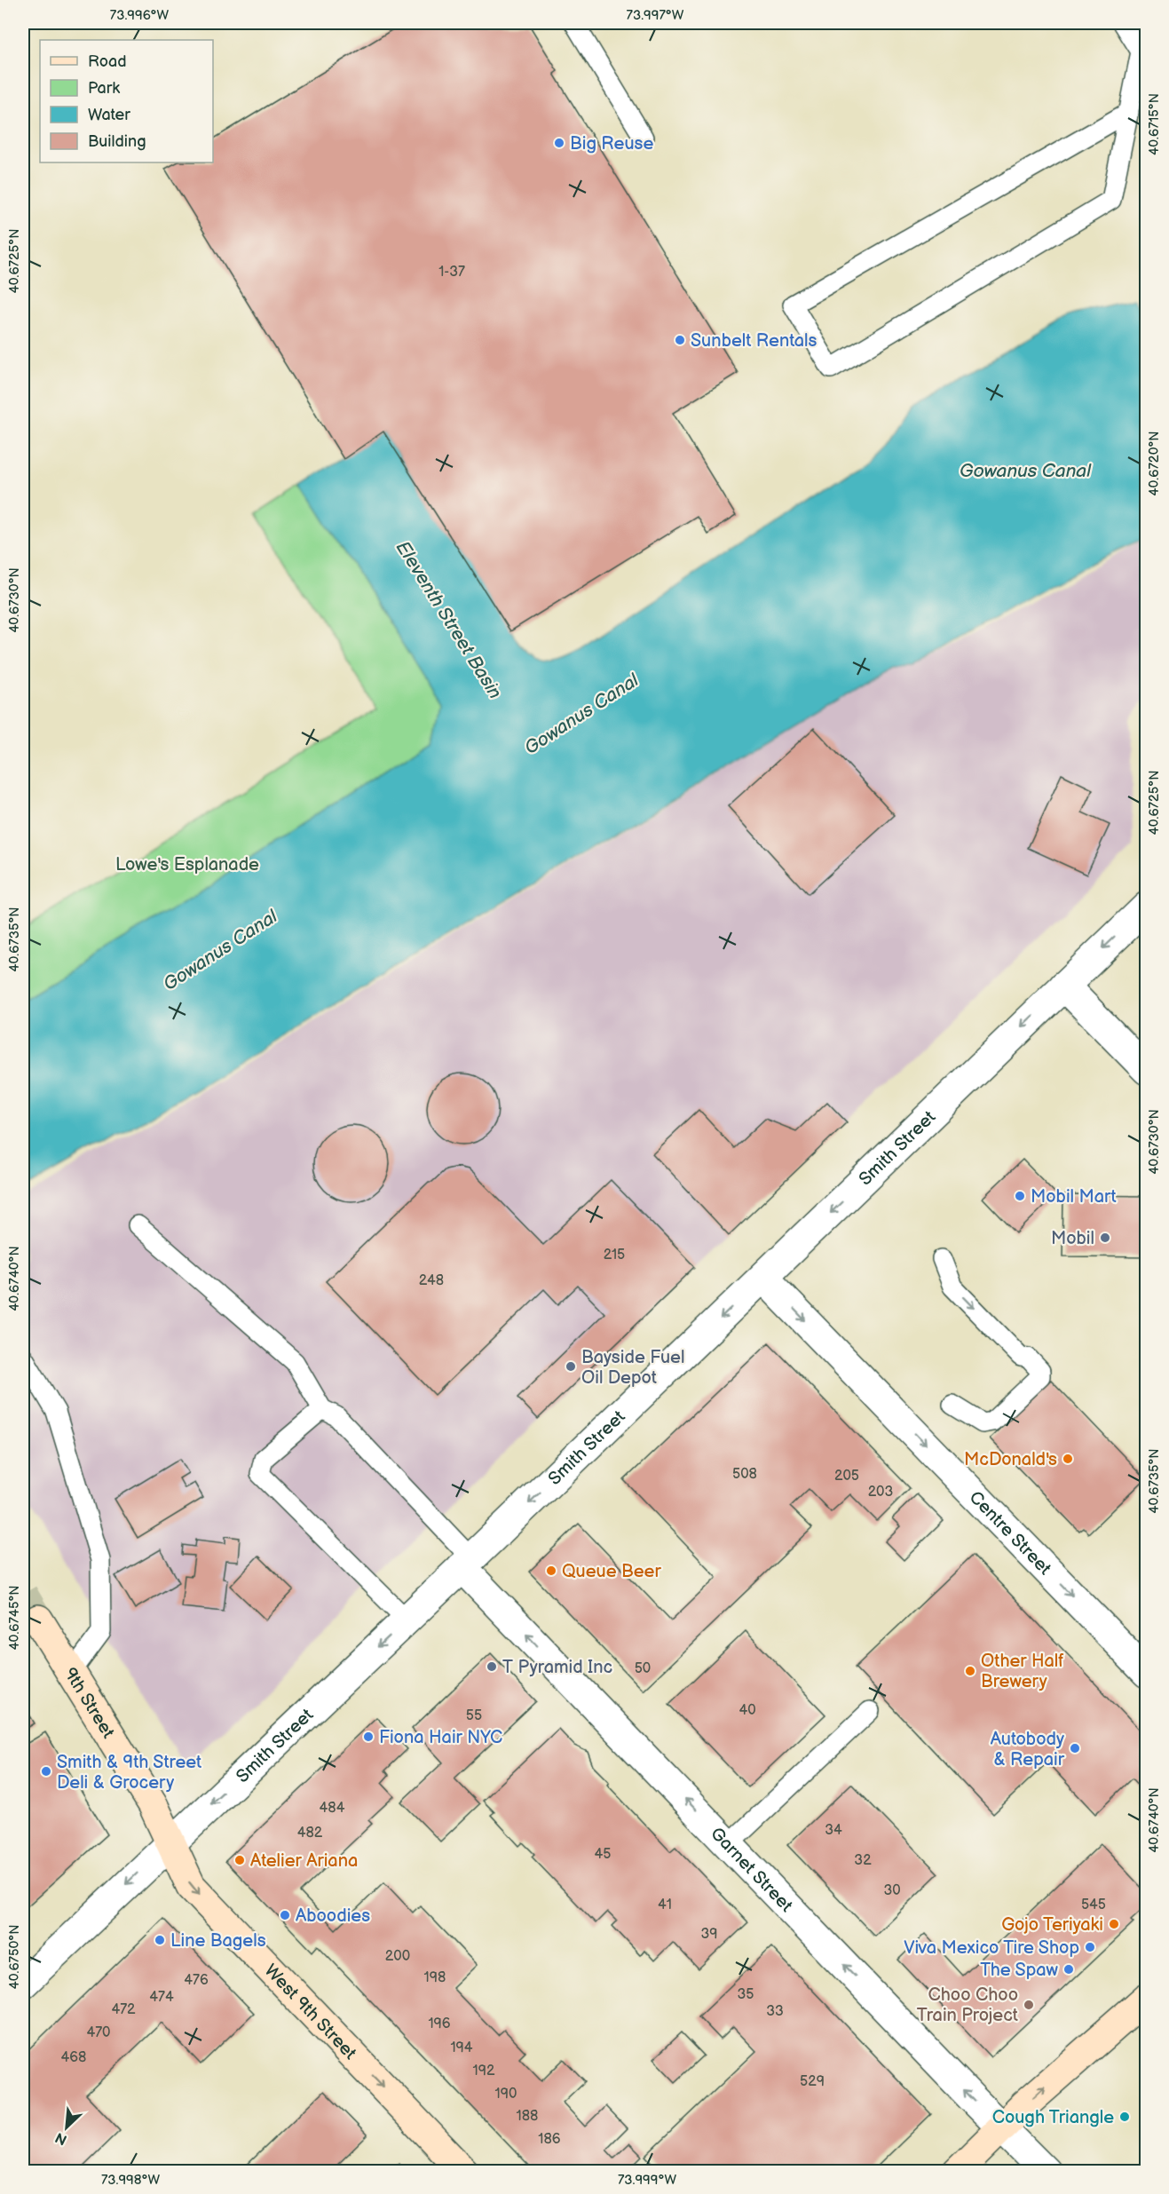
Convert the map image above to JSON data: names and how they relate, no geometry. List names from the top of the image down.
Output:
{
  "streets": {
    "main road": ["9th Street", "West 9th Street"],
    "street": ["Smith Street", "Centre Street", "Garnet Street"]
  },
  "crossings": [
    ["Smith Street", "Centre Street"],
    ["Smith Street", "9th Street"],
    ["Smith Street", "Garnet Street"],
    ["Smith Street", "West 9th Street"],
    ["9th Street", "West 9th Street"]
  ],
  "one_way": [
    "Smith Street",
    "Centre Street",
    "Garnet Street",
    "West 9th Street"
  ],
  "water": ["Gowanus Canal", "Eleventh Street Basin"],
  "parks": ["Lowe's Esplanade"],
  "places": [
    "Big Reuse",
    "Sunbelt Rentals",
    "Mobil Mart",
    "Mobil",
    "Bayside Fuel Oil Depot",
    "McDonald's",
    "Queue Beer",
    "T Pyramid Inc",
    "Other Half Brewery",
    "Fiona Hair NYC",
    "Autobody & Repair",
    "Smith & 9th Street Deli & Grocery",
    "Atelier Ariana",
    "Aboodies",
    "Gojo Teriyaki",
    "Line Bagels",
    "Viva Mexico Tire Shop",
    "The Spaw",
    "Choo Choo Train Project",
    "Cough Triangle"
  ],
  "house_numbers": [
    "1-37",
    "215",
    "248",
    "508",
    "205",
    "203",
    "50",
    "40",
    "55",
    "484",
    "34",
    "482",
    "45",
    "32",
    "30",
    "41",
    "545",
    "39",
    "200",
    "198",
    "476",
    "35",
    "474",
    "472",
    "33",
    "196",
    "470",
    "194",
    "468",
    "192",
    "529",
    "190",
    "188",
    "186"
  ],
  "legend": [
    "Road",
    "Park",
    "Water",
    "Building"
  ],
  "north": "bottom left",
  "coordinates": [
    "73.996°W",
    "73.997°W",
    "40.6715°N",
    "40.6725°N",
    "40.6720°N",
    "40.6730°N",
    "40.6735°N",
    "40.6740°N",
    "40.6745°N",
    "40.6750°N",
    "73.998°W",
    "73.999°W"
  ]
}
